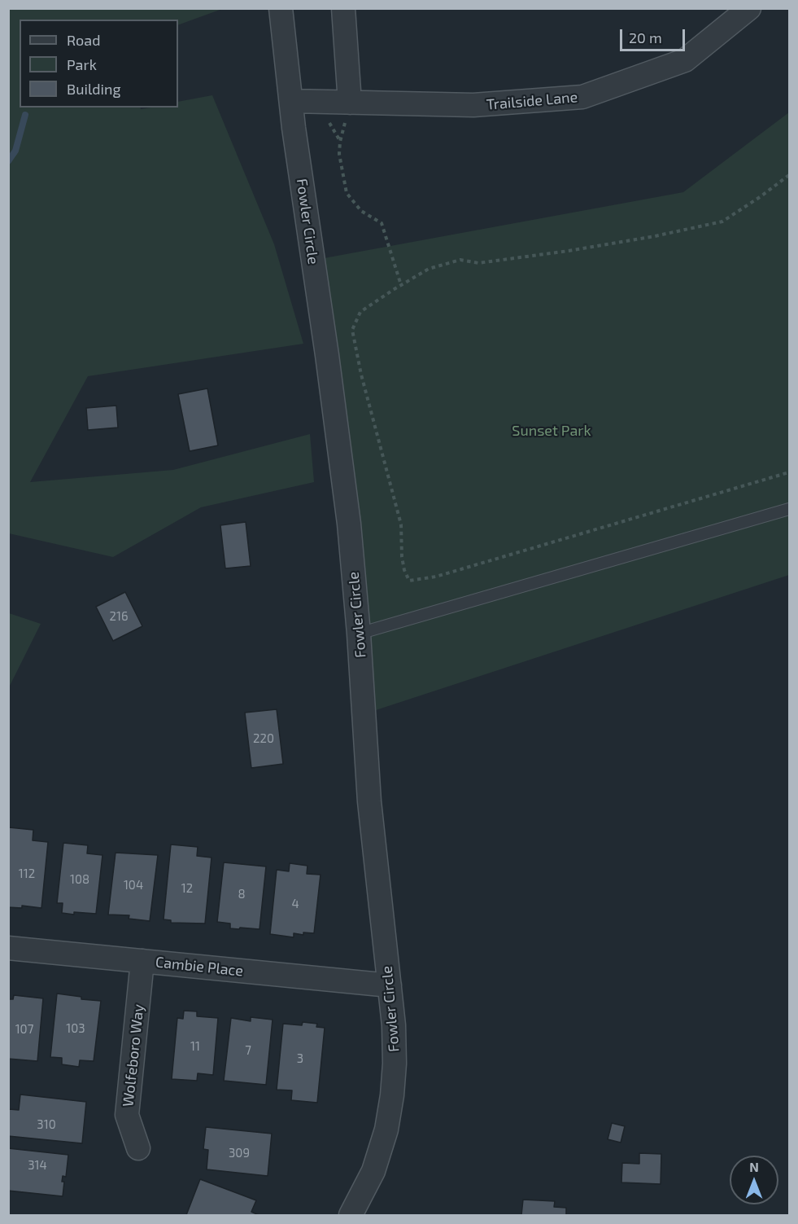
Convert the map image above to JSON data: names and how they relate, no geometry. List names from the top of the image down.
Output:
{
  "streets": {
    "street": [
      "Trailside Lane",
      "Fowler Circle",
      "Cambie Place",
      "Wolfeboro Way"
    ]
  },
  "crossings": [
    ["Trailside Lane", "Fowler Circle"],
    ["Fowler Circle", "Cambie Place"],
    ["Cambie Place", "Wolfeboro Way"]
  ],
  "parks": ["Sunset Park"],
  "house_numbers": [
    "216",
    "220",
    "112",
    "108",
    "104",
    "12",
    "8",
    "4",
    "103",
    "107",
    "11",
    "7",
    "3",
    "310",
    "309",
    "314"
  ],
  "legend": ["Road", "Park", "Building"],
  "scale_bar": "20 m",
  "north": "top"
}
